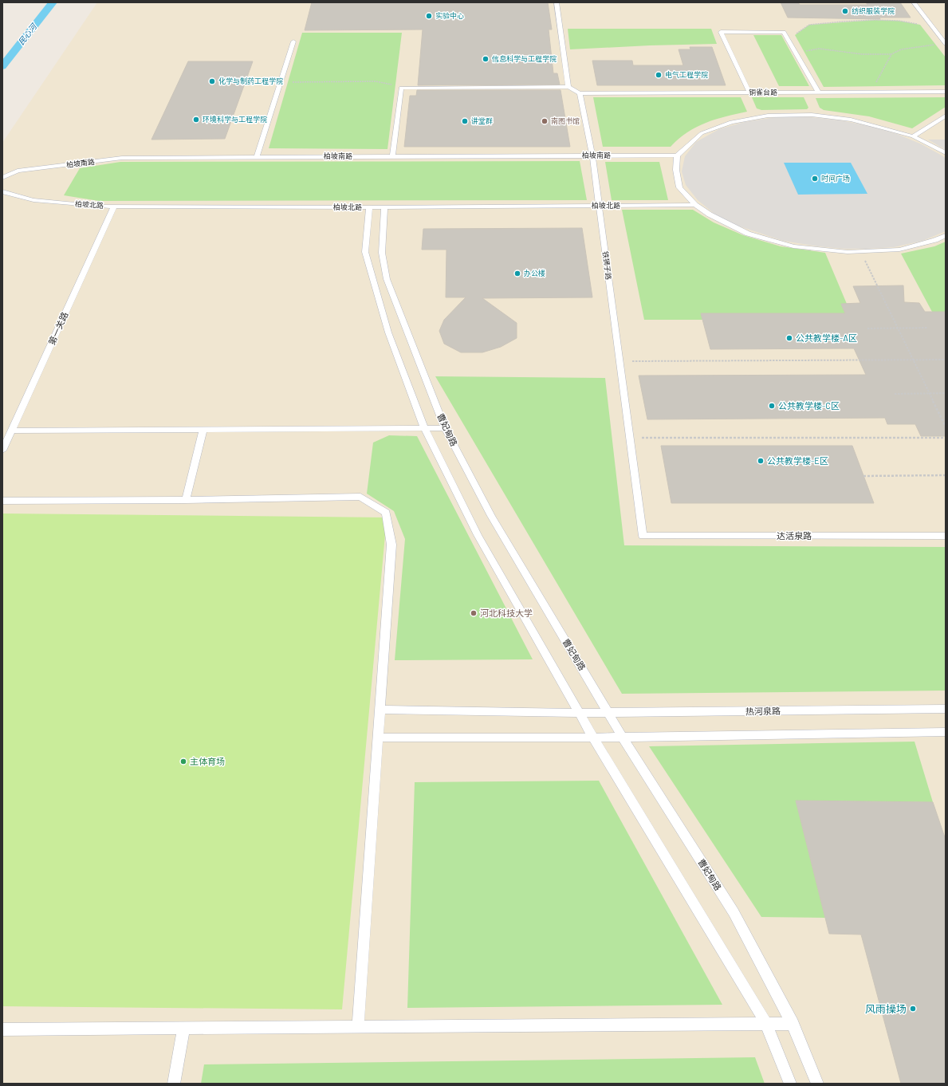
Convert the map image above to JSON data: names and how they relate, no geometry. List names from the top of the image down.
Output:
{
  "streets": {
    "lane": [
      "铜雀台路",
      "柏坡南路",
      "柏坡北路",
      "铁狮子路",
      "第一关路",
      "曹妃甸路",
      "达活泉路",
      "热河泉路"
    ]
  },
  "crossings": [
    ["铜雀台路", "铁狮子路"],
    ["柏坡南路", "铁狮子路"],
    ["柏坡北路", "铁狮子路"],
    ["柏坡北路", "第一关路"],
    ["柏坡北路", "曹妃甸路"],
    ["铁狮子路", "达活泉路"],
    ["曹妃甸路", "热河泉路"]
  ],
  "water": ["民心河"],
  "places": [
    "纺织服装学院",
    "实验中心",
    "信息科学与工程学院",
    "电气工程学院",
    "化学与制药工程学院",
    "环境科学与工程学院",
    "讲堂群",
    "南图书馆",
    "时间广场",
    "办公楼",
    "公共教学楼-A区",
    "公共教学楼-C区",
    "公共教学楼-E区",
    "河北科技大学",
    "主体育场",
    "风雨操场"
  ]
}
